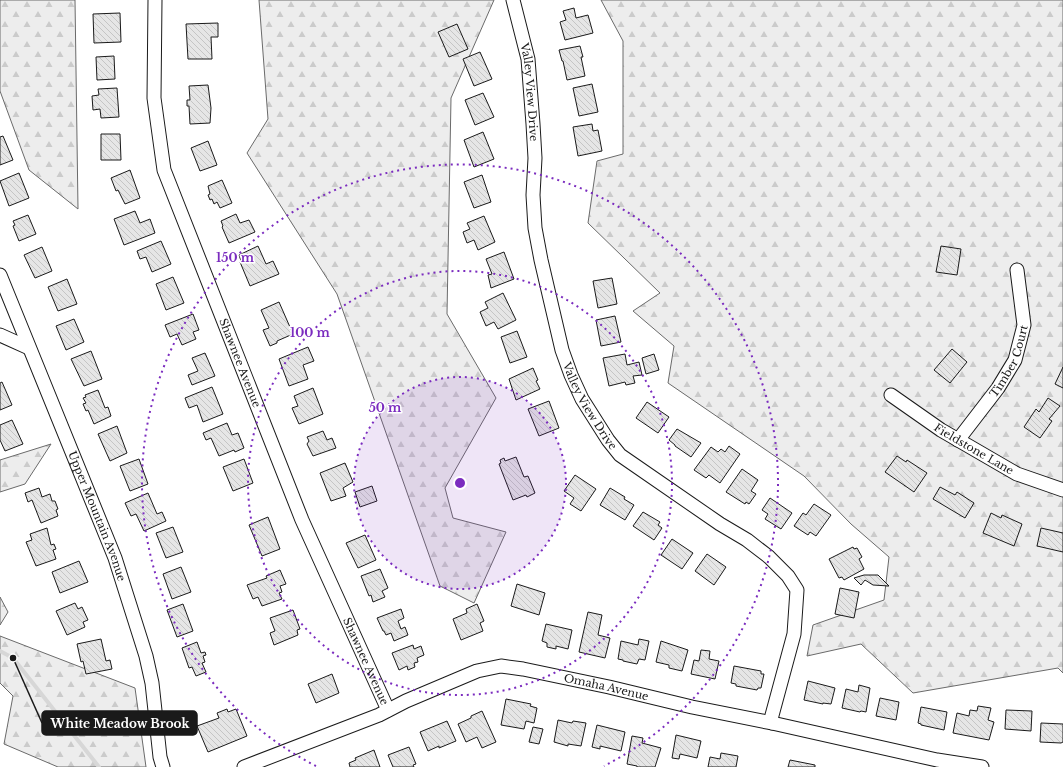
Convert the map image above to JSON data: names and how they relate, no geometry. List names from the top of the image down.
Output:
{
  "streets": {
    "street": [
      "Valley View Drive",
      "Timber Court",
      "Shawnee Avenue",
      "Fieldstone Lane",
      "Upper Mountain Avenue",
      "Omaha Avenue"
    ]
  },
  "crossings": [
    ["Valley View Drive", "Omaha Avenue"],
    ["Timber Court", "Fieldstone Lane"],
    ["Shawnee Avenue", "Omaha Avenue"]
  ],
  "places": ["White Meadow Brook"],
  "rings": ["150 m", "100 m", "50 m"]
}
